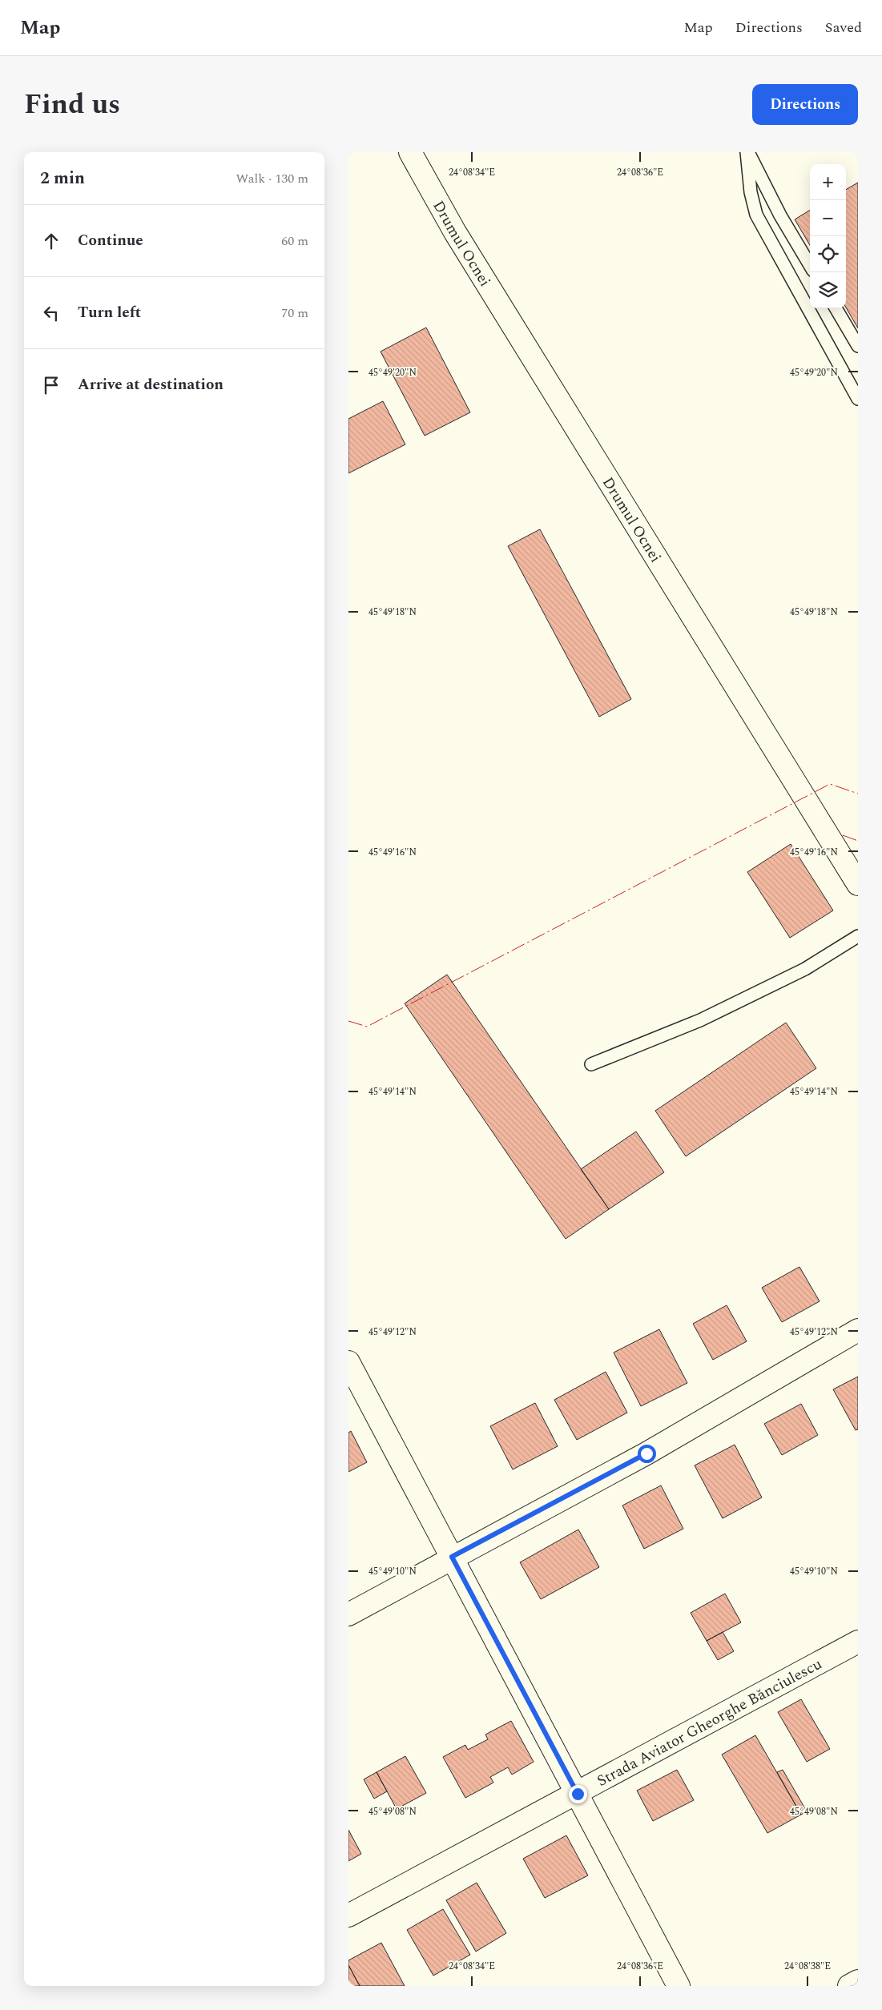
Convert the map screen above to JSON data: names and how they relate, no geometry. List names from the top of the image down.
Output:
{
  "streets": {
    "street": ["Drumul Ocnei", "Strada Aviator Gheorghe Bănciulescu"]
  },
  "page": {
    "header": "Map",
    "nav": ["Map", "Directions", "Saved"],
    "title": "Find us",
    "buttons": "Directions",
    "heading": ["2 min", "Walk · 130 m"],
    "map_buttons": ["+", "−"],
    "list": [
      ["Continue", "60 m"],
      ["Turn left", "70 m"],
      "Arrive at destination"
    ]
  },
  "coordinates": [
    "24°08'34\"E",
    "24°08'36\"E",
    "45°49'20\"N",
    "45°49'18\"N",
    "45°49'16\"N",
    "45°49'14\"N",
    "45°49'12\"N",
    "45°49'10\"N",
    "45°49'08\"N",
    "24°08'38\"E"
  ]
}
